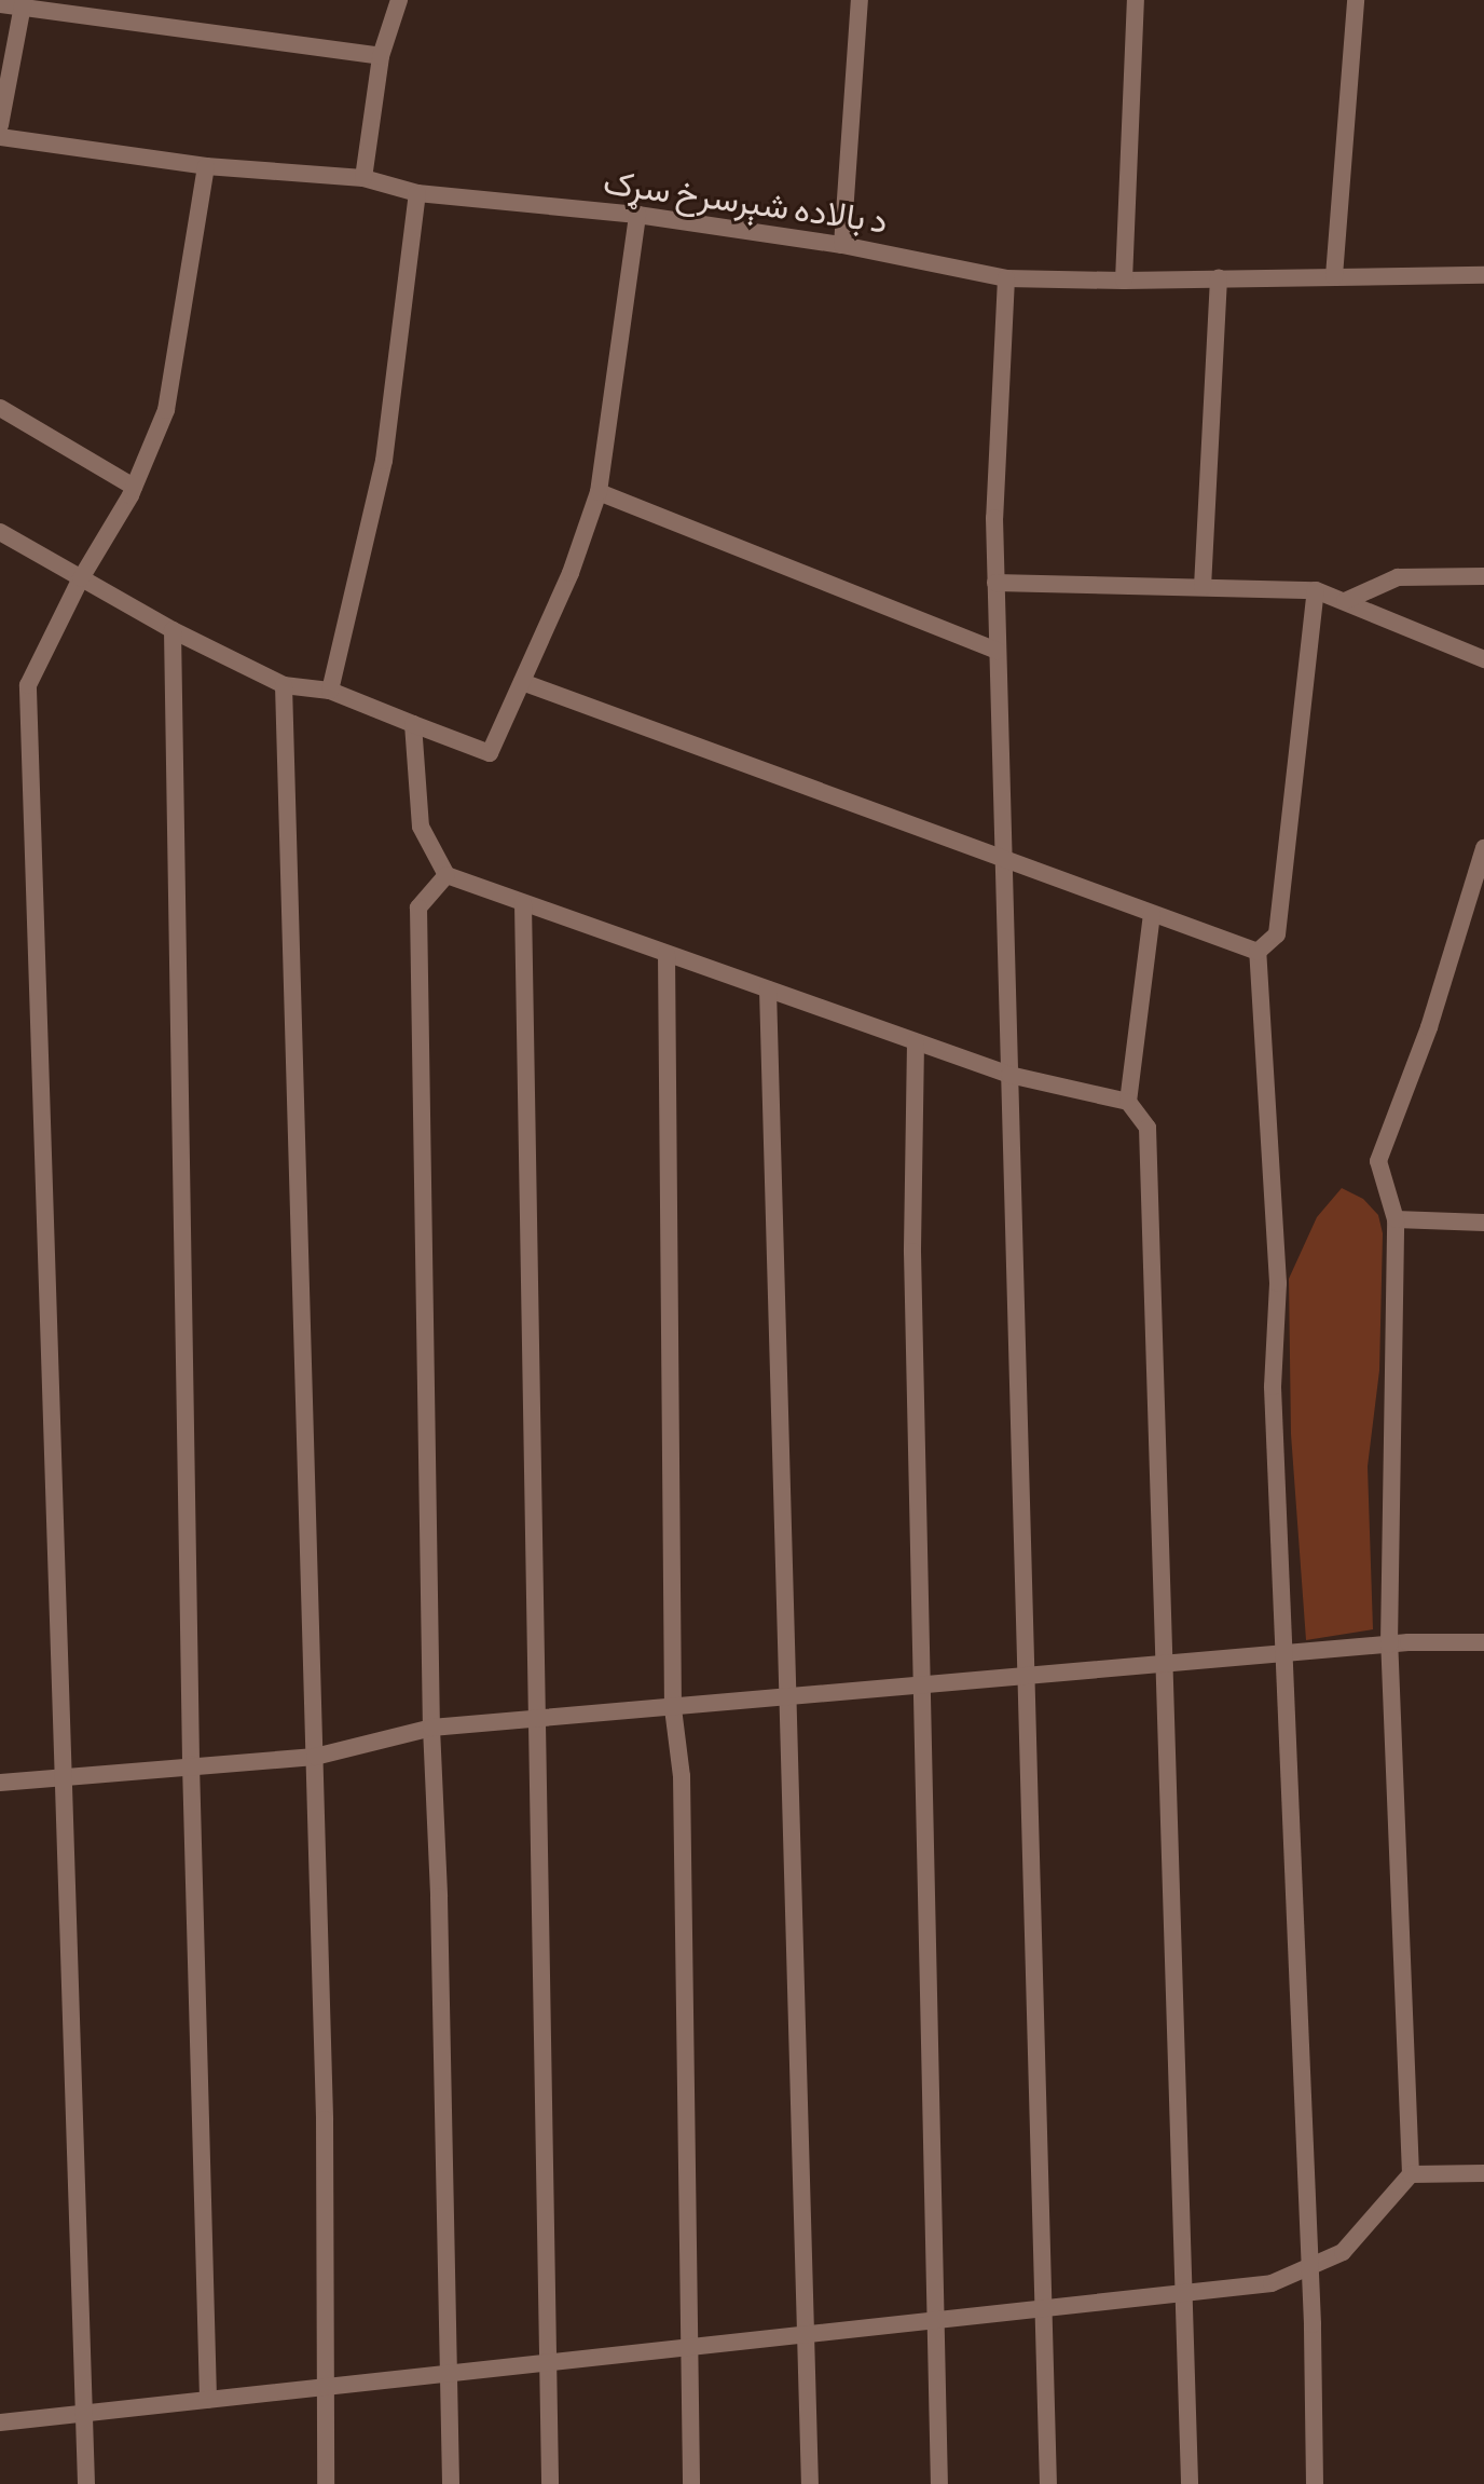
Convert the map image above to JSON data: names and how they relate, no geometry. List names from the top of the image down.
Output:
{
  "streets": {
    "street": ["د بالاده شېرسرخ سړک"]
  }
}
